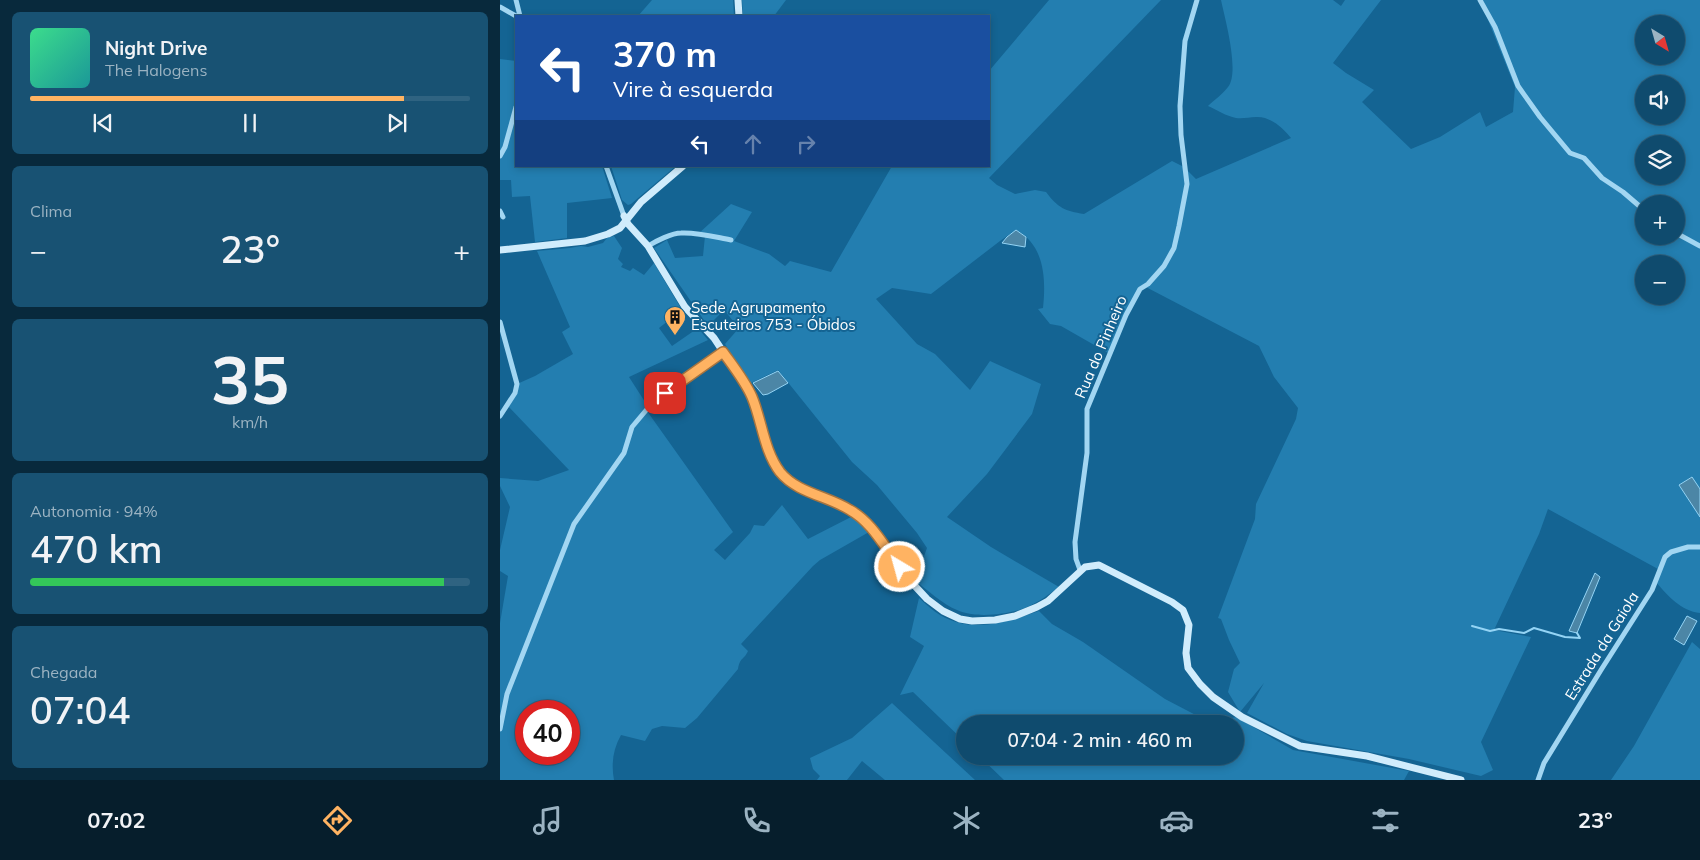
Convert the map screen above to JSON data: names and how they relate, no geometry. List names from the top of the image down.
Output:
{
  "streets": {
    "street": ["Rua do Pinheiro", "Estrada da Gaiola"]
  },
  "places": {
    "building": ["Sede Agrupamento Escuteiros 753 - Óbidos"]
  },
  "north": "bottom right",
  "page": {
    "map_buttons": ["+", "−"],
    "turn": ["370 m", "Vire à esquerda"],
    "song": ["Night Drive", "The Halogens"],
    "tile": [
      "Clima",
      ["35", "km/h"],
      ["Autonomia · 94%", "470 km"],
      ["Chegada", "07:04"]
    ],
    "heat": ["−", "23°", "+"],
    "limit": "40",
    "trip": "07:04 · 2 min · 460 m",
    "tabs": ["07:02", "23°"]
  }
}
